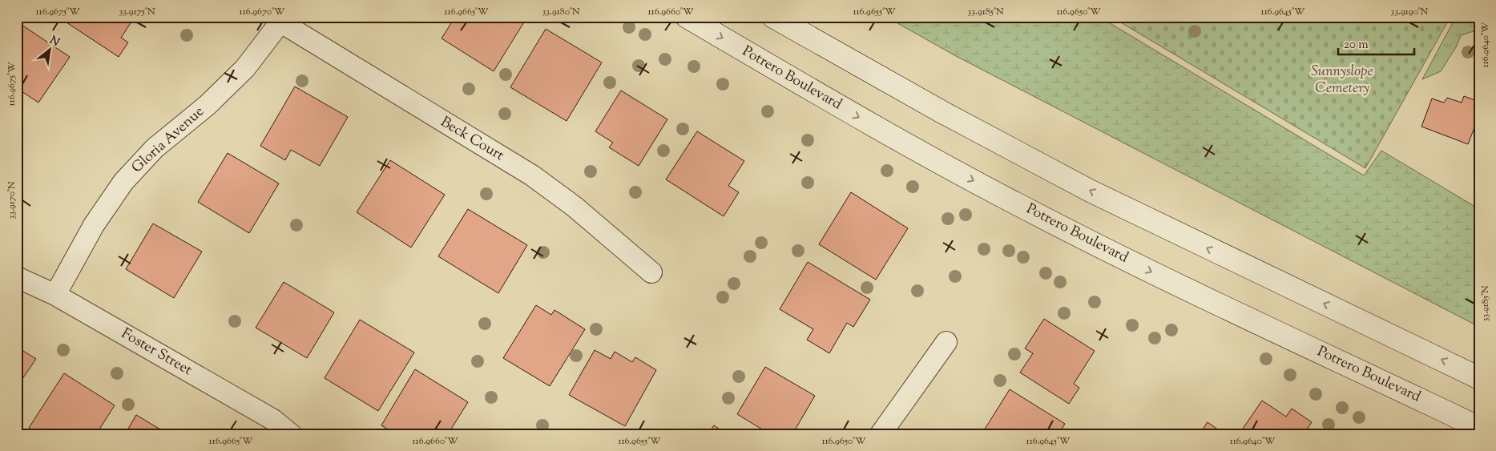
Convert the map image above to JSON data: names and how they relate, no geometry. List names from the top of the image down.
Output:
{
  "streets": {
    "street": [
      "Potrero Boulevard",
      "Beck Court",
      "Gloria Avenue",
      "Foster Street"
    ]
  },
  "crossings": [
    ["Beck Court", "Gloria Avenue"],
    ["Gloria Avenue", "Foster Street"]
  ],
  "parks": ["Sunnyslope Cemetery"],
  "scale_bar": "20 m",
  "north": "top right",
  "coordinates": [
    "116.9675°W",
    "33.9175°N",
    "116.9670°W",
    "116.9665°W",
    "33.9180°N",
    "116.9660°W",
    "116.9655°W",
    "33.9185°N",
    "116.9650°W",
    "116.9645°W",
    "33.9190°N",
    "116.9640°W",
    "33.9170°N"
  ]
}
